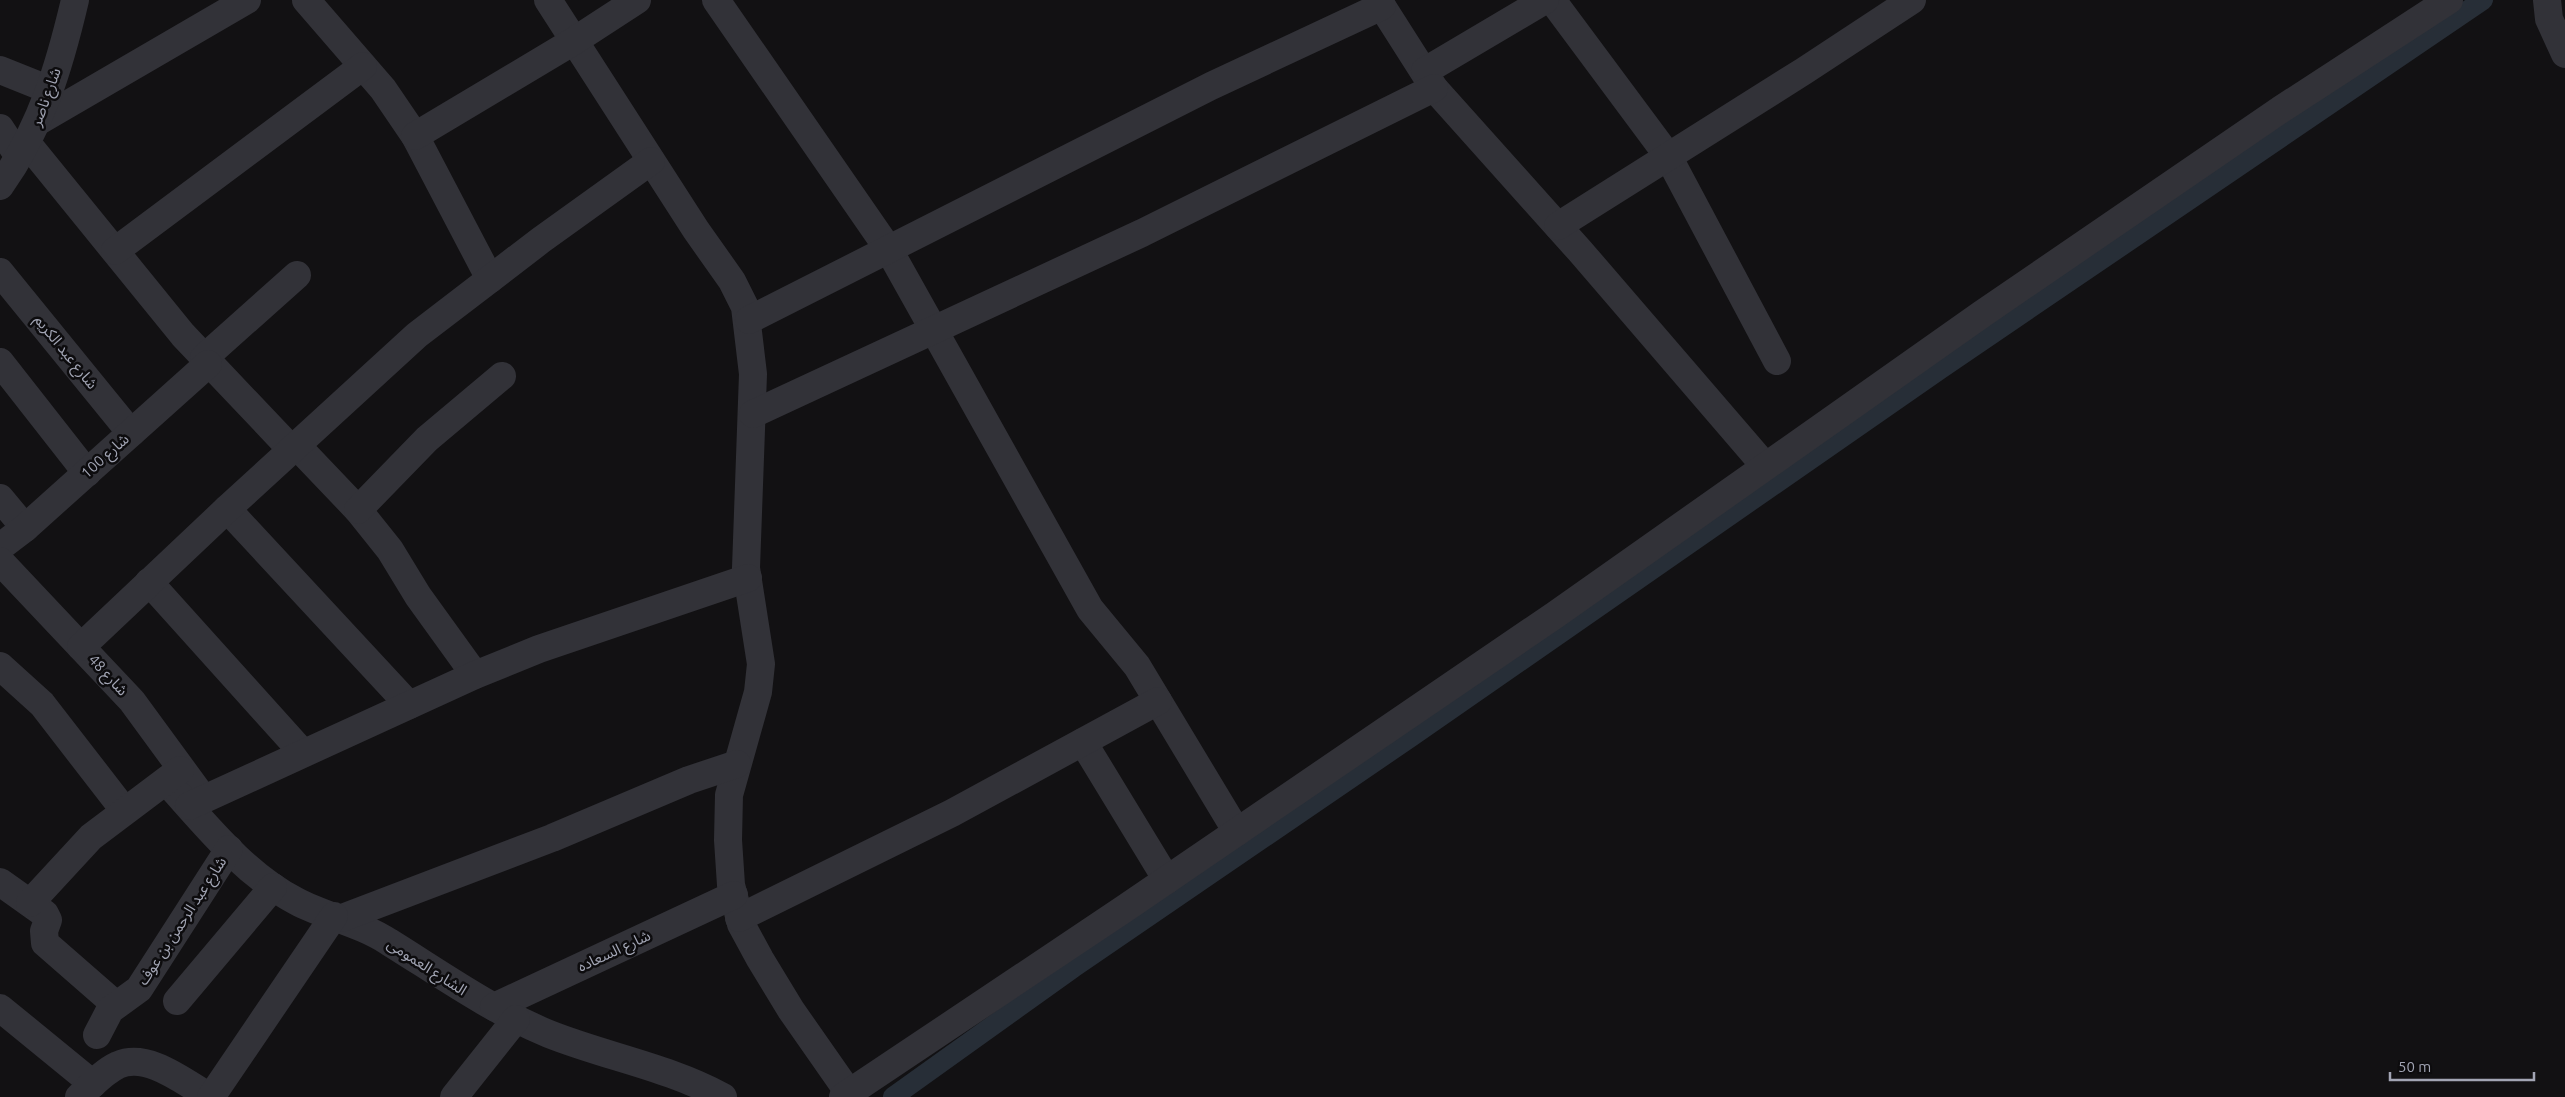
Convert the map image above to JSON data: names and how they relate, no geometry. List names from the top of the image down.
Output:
{
  "streets": {
    "street": [
      "شارع ناصر",
      "شارع عبد الكريم",
      "شارع 100",
      "شارع 48",
      "شارع عبد الرحمن بن عوف",
      "شارع السعاده",
      "الشارع العمومى"
    ]
  },
  "crossings": [
    ["شارع عبد الكريم", "شارع 100"],
    ["شارع 48", "الشارع العمومى"],
    ["شارع عبد الرحمن بن عوف", "الشارع العمومى"],
    ["شارع السعاده", "الشارع العمومى"]
  ],
  "scale_bar": "50 m"
}
